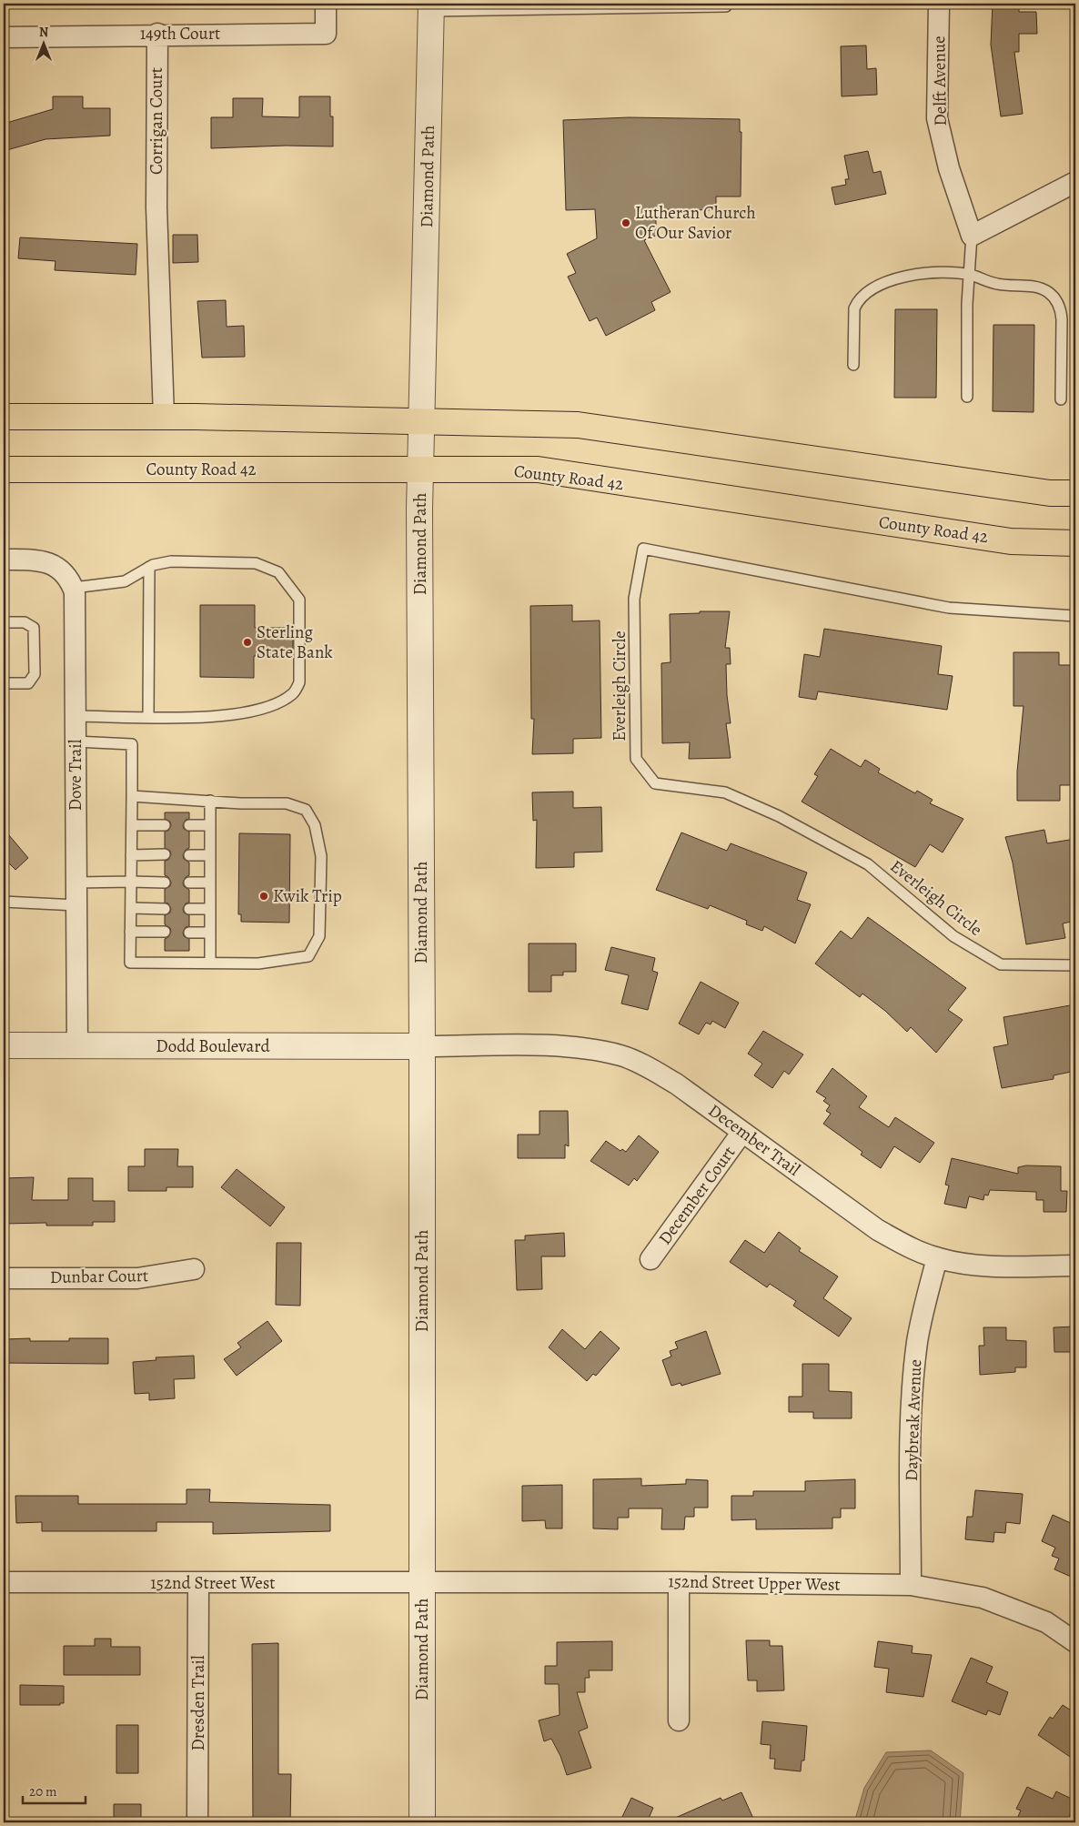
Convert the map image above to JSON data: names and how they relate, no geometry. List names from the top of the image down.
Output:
{
  "streets": {
    "highway": ["County Road 42"],
    "street": [
      "149th Court",
      "Delft Avenue",
      "Corrigan Court",
      "Diamond Path",
      "Dove Trail",
      "Dodd Boulevard",
      "December Trail",
      "December Court",
      "Dunbar Court",
      "Daybreak Avenue",
      "152nd Street West",
      "152nd Street Upper West",
      "Dresden Trail"
    ],
    "lane": ["Everleigh Circle"]
  },
  "crossings": [
    ["149th Court", "Corrigan Court"],
    ["Diamond Path", "County Road 42"],
    ["Diamond Path", "Dodd Boulevard"],
    ["Diamond Path", "December Trail"],
    ["Diamond Path", "152nd Street West"],
    ["Diamond Path", "152nd Street Upper West"],
    ["Dove Trail", "Dodd Boulevard"],
    ["Dodd Boulevard", "December Trail"],
    ["December Trail", "December Court"],
    ["December Trail", "Daybreak Avenue"],
    ["Daybreak Avenue", "152nd Street Upper West"],
    ["152nd Street West", "152nd Street Upper West"],
    ["152nd Street West", "Dresden Trail"]
  ],
  "places": ["Lutheran Church Of Our Savior", "Sterling State Bank", "Kwik Trip"],
  "scale_bar": "20 m",
  "north": "top"
}
